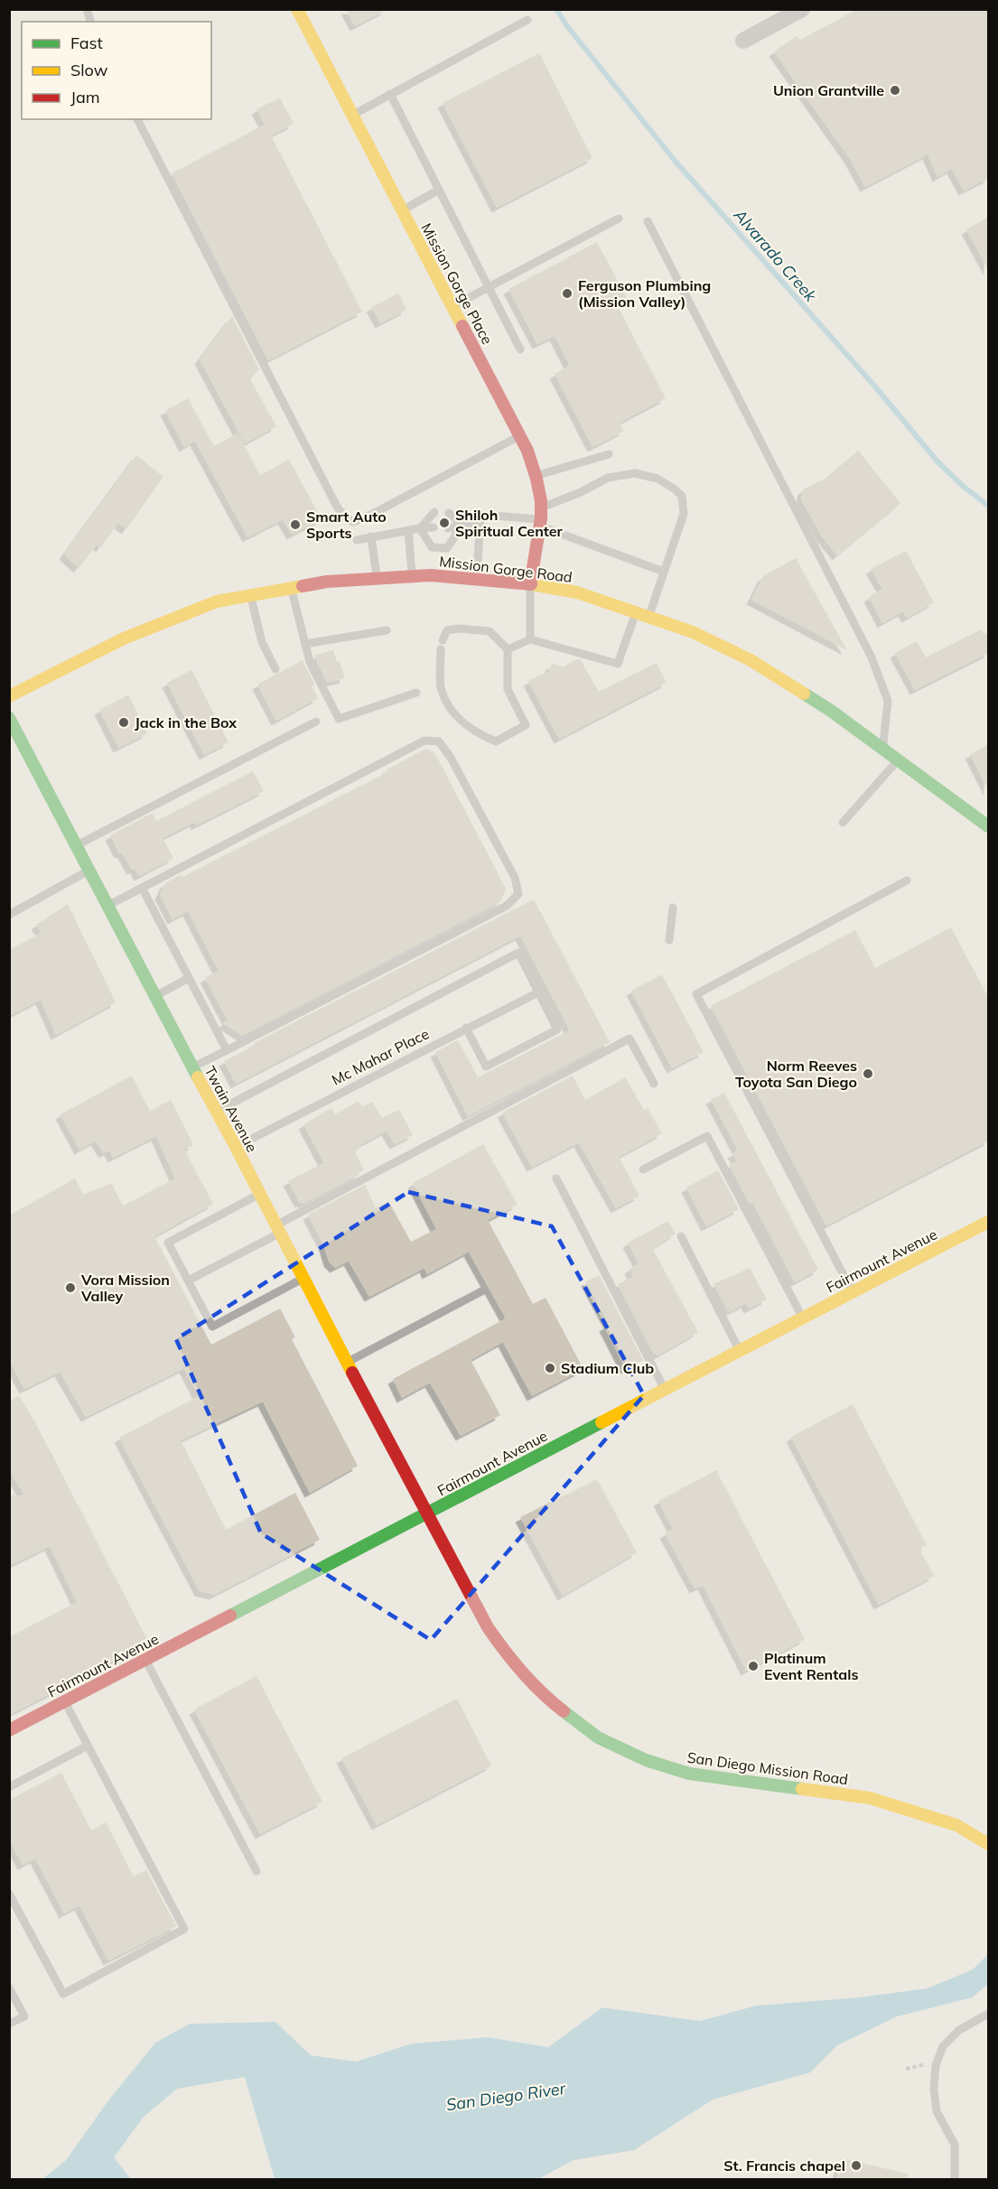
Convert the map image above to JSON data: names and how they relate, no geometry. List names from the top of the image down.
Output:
{
  "streets": {
    "main road": [
      "Mission Gorge Place",
      "Mission Gorge Road",
      "Twain Avenue",
      "Fairmount Avenue",
      "San Diego Mission Road"
    ],
    "lane": ["Mc Mahar Place"]
  },
  "crossings": [
    ["Mission Gorge Place", "Mission Gorge Road"],
    ["Mc Mahar Place", "Twain Avenue"],
    ["Twain Avenue", "Fairmount Avenue"],
    ["Twain Avenue", "San Diego Mission Road"],
    ["Fairmount Avenue", "San Diego Mission Road"]
  ],
  "water": ["Alvarado Creek", "San Diego River"],
  "places": [
    "Union Grantville",
    "Ferguson Plumbing (Mission Valley)",
    "Shiloh Spiritual Center",
    "Smart Auto Sports",
    "Jack in the Box",
    "Norm Reeves Toyota San Diego",
    "Vora Mission Valley",
    "Stadium Club",
    "Platinum Event Rentals",
    "St. Francis chapel"
  ],
  "legend": ["Fast", "Slow", "Jam"]
}
